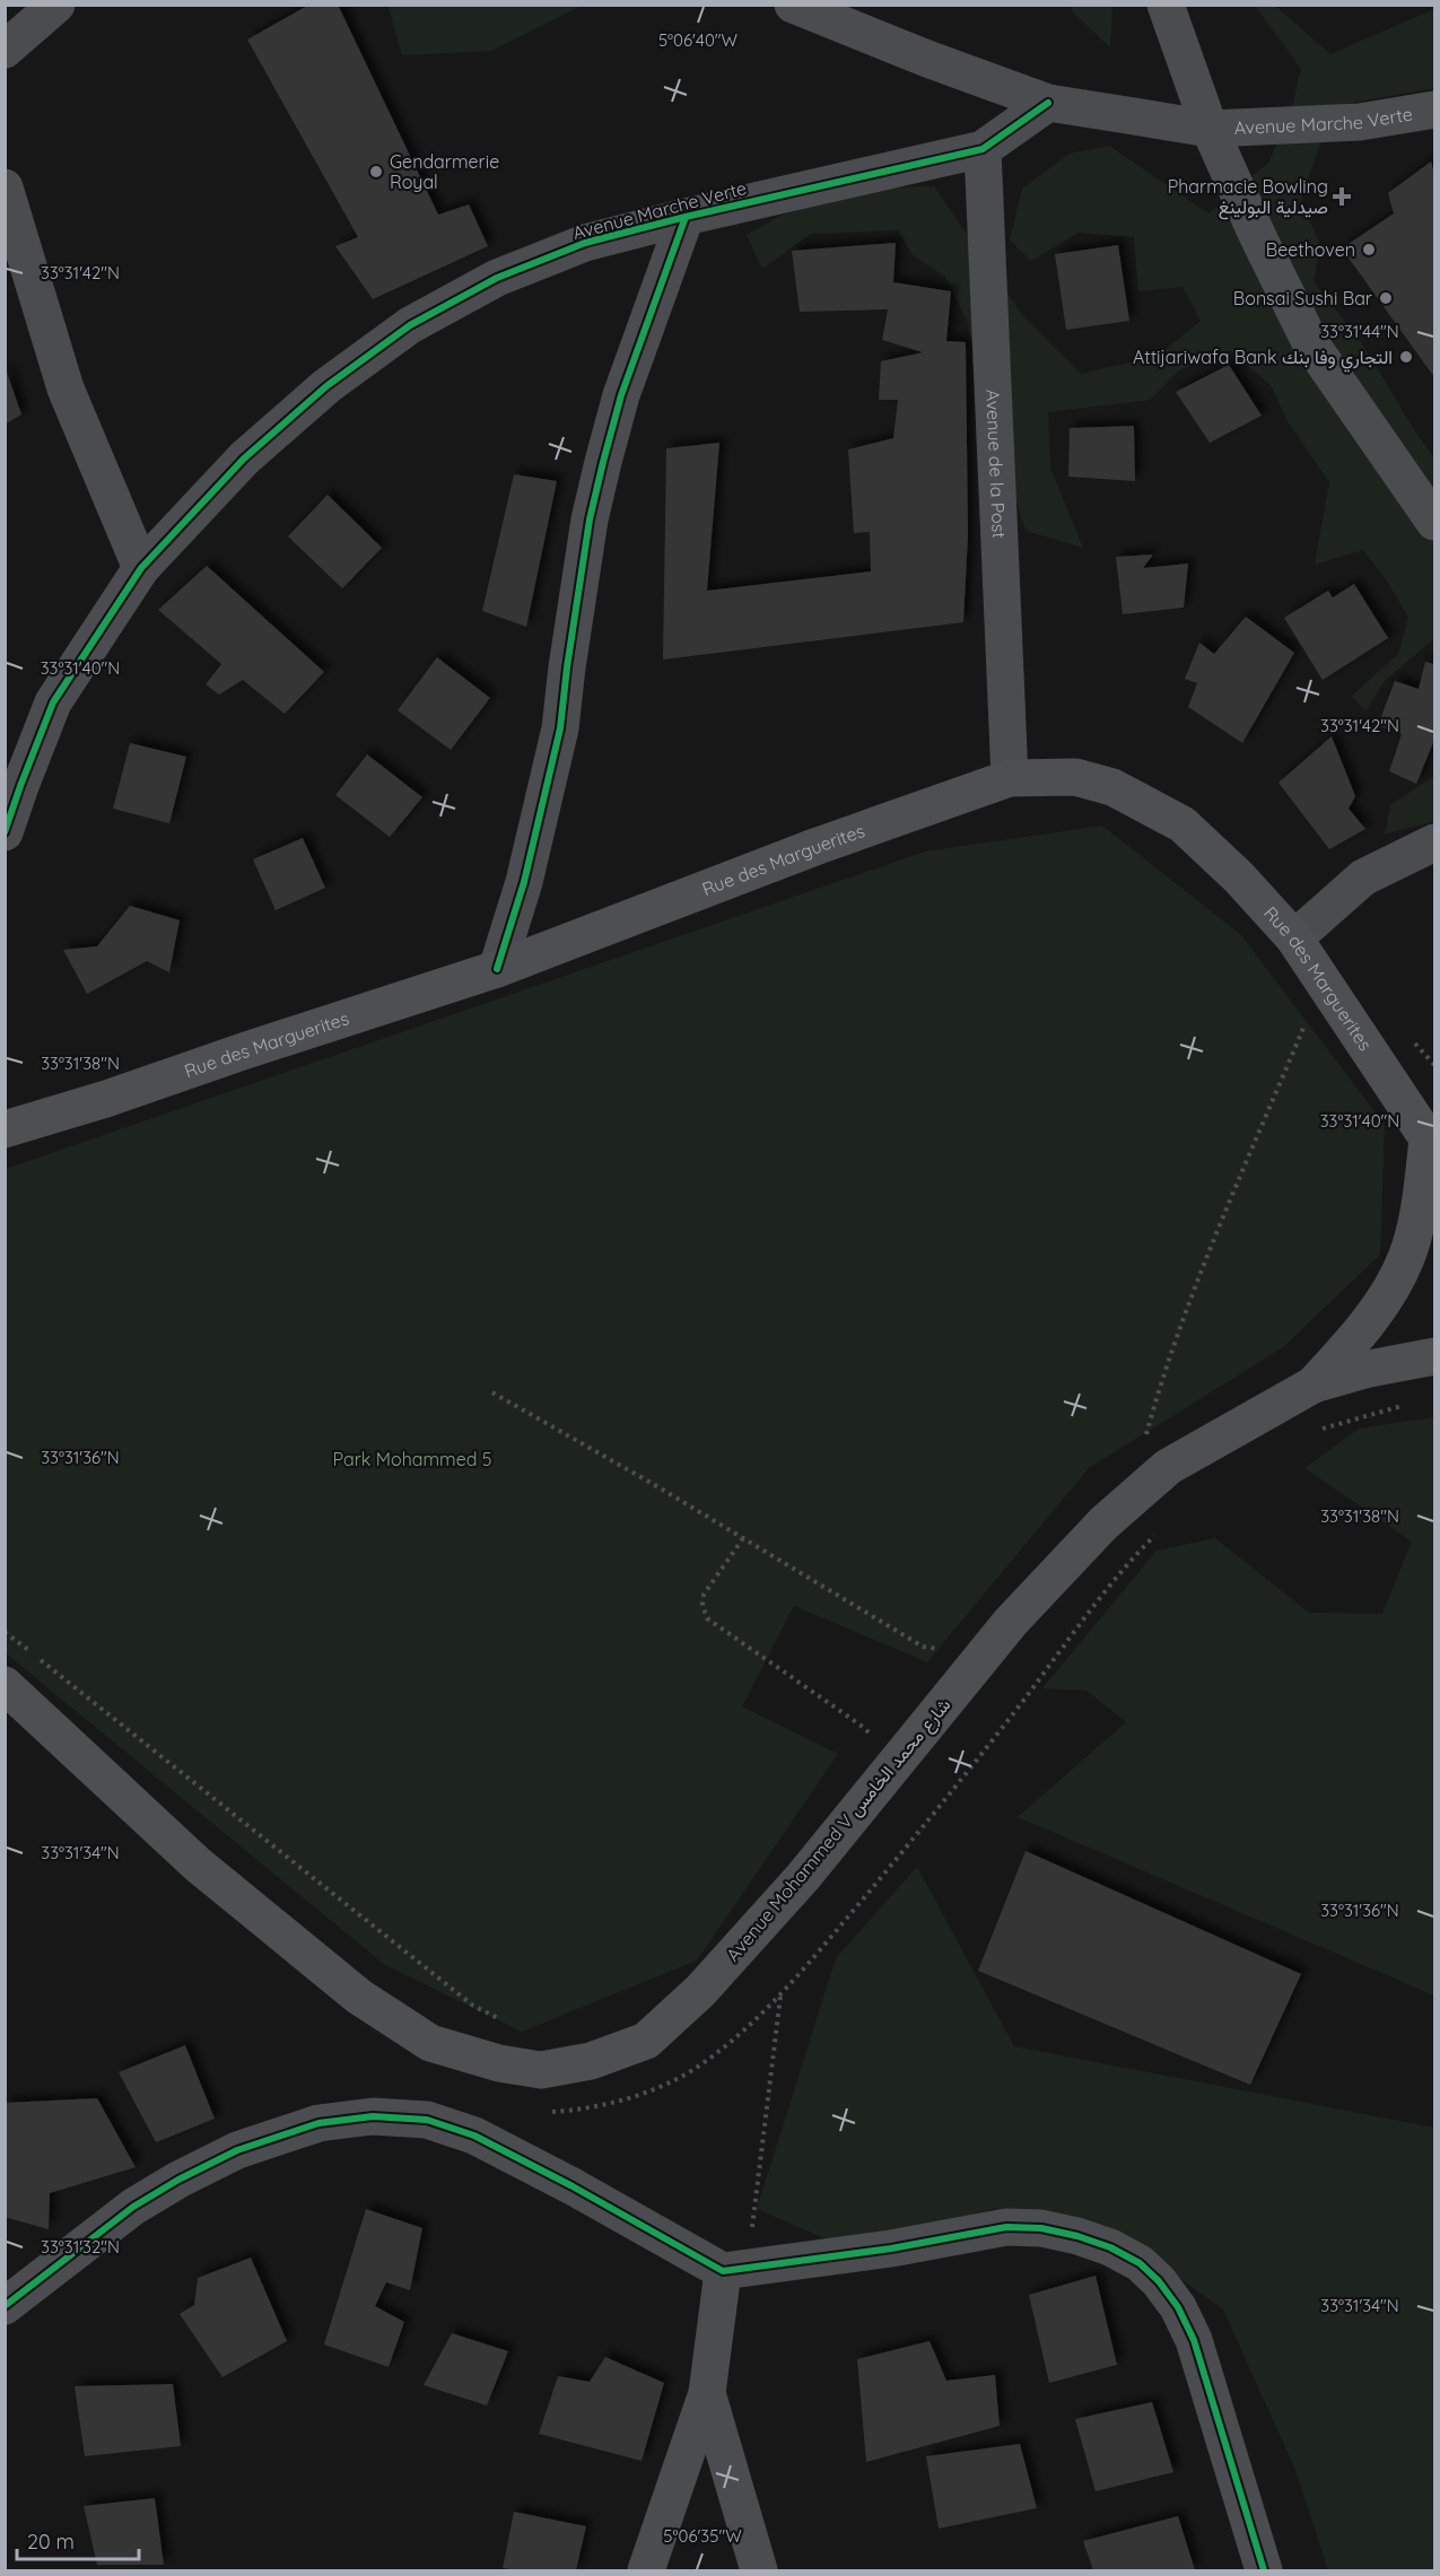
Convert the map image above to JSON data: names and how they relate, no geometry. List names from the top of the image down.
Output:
{
  "streets": {
    "main road": ["Rue des Marguerites", "Avenue Mohammed V شارع محمد الخامس"],
    "street": ["Avenue Marche Verte", "Avenue de la Post"]
  },
  "crossings": [
    ["Avenue Marche Verte", "Avenue de la Post"],
    ["Avenue de la Post", "Rue des Marguerites"]
  ],
  "parks": ["Park Mohammed 5"],
  "places": {
    "other": [
      "Gendarmerie Royal",
      "Beethoven",
      "Bonsai Sushi Bar",
      "Attijariwafa Bank التجاري وفا بنك"
    ],
    "health": ["Pharmacie Bowling صيدلية البولينغ"]
  },
  "scale_bar": "20 m",
  "coordinates": [
    "5°06'40\"W",
    "33°31'42\"N",
    "33°31'44\"N",
    "33°31'40\"N",
    "33°31'38\"N",
    "33°31'36\"N",
    "33°31'34\"N",
    "33°31'32\"N",
    "5°06'35\"W"
  ]
}
